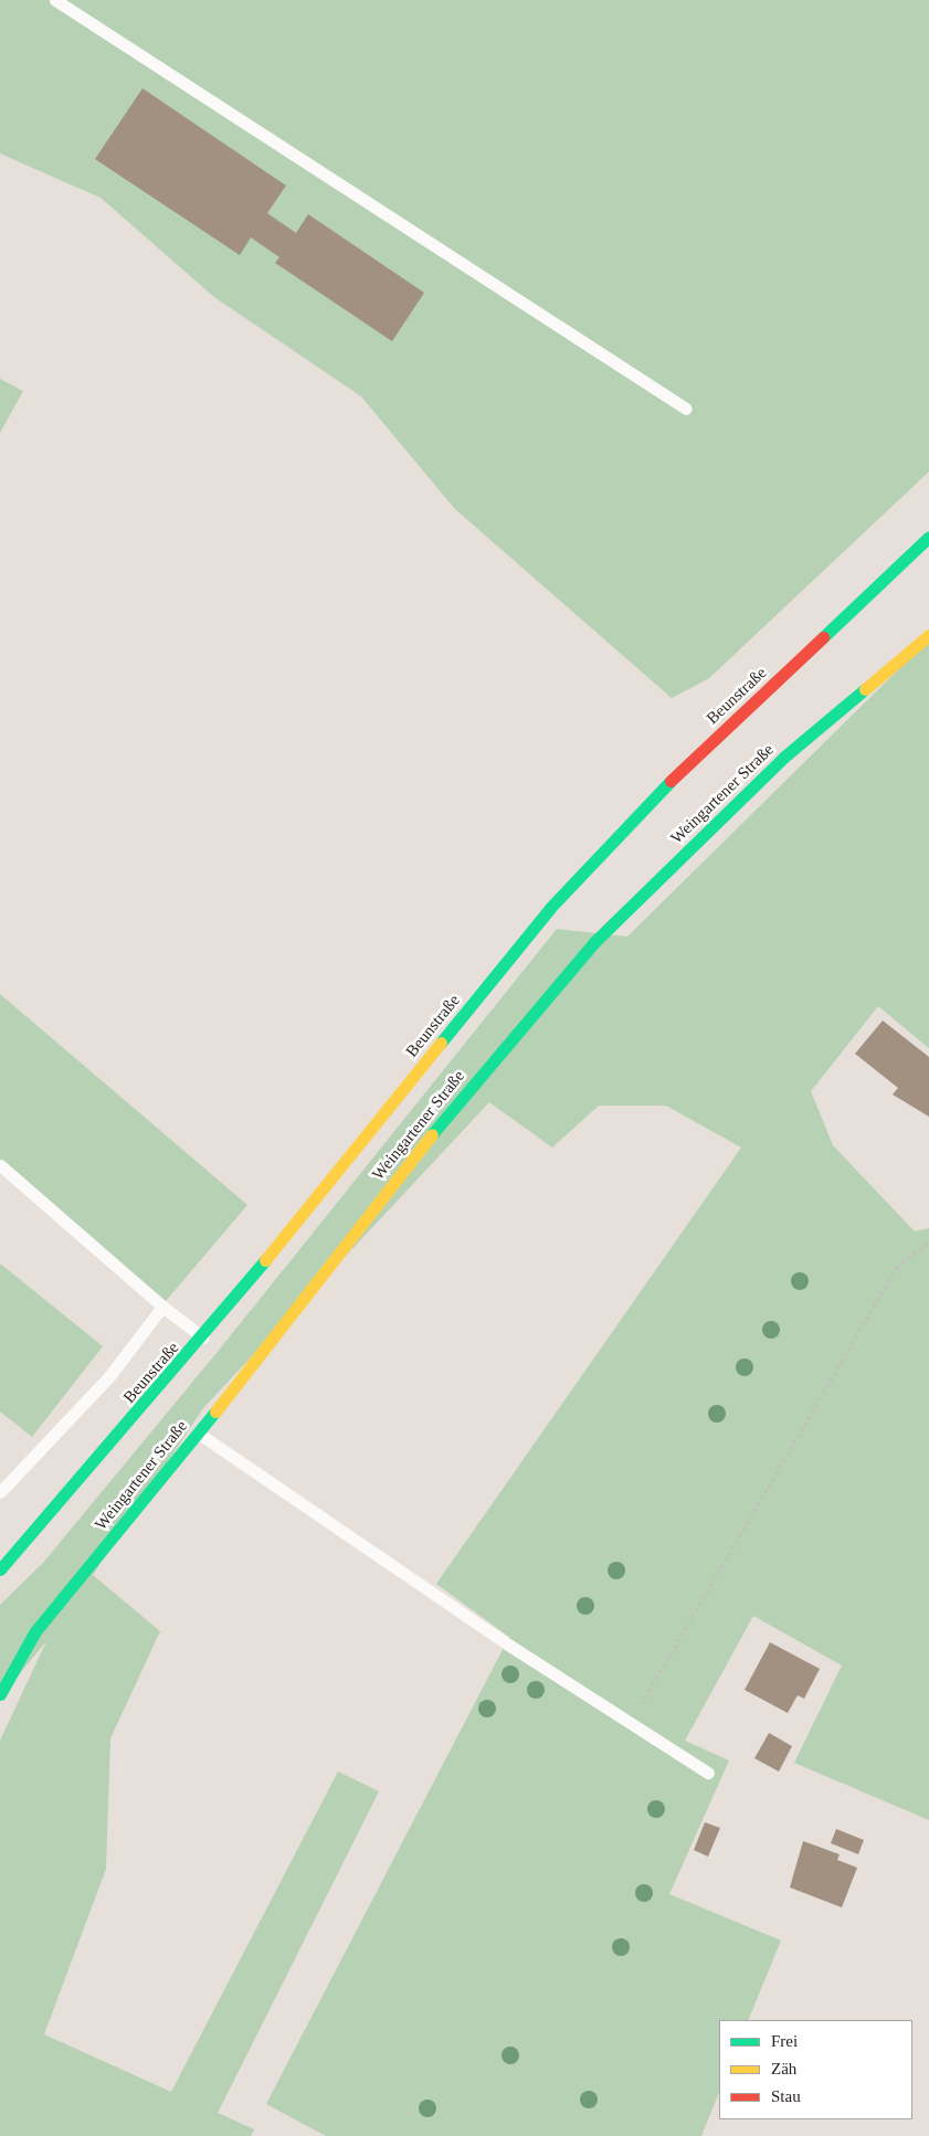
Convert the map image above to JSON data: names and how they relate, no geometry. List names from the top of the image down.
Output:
{
  "streets": {
    "street": ["Beunstraße", "Weingartener Straße"]
  },
  "legend": ["Frei", "Zäh", "Stau"]
}
